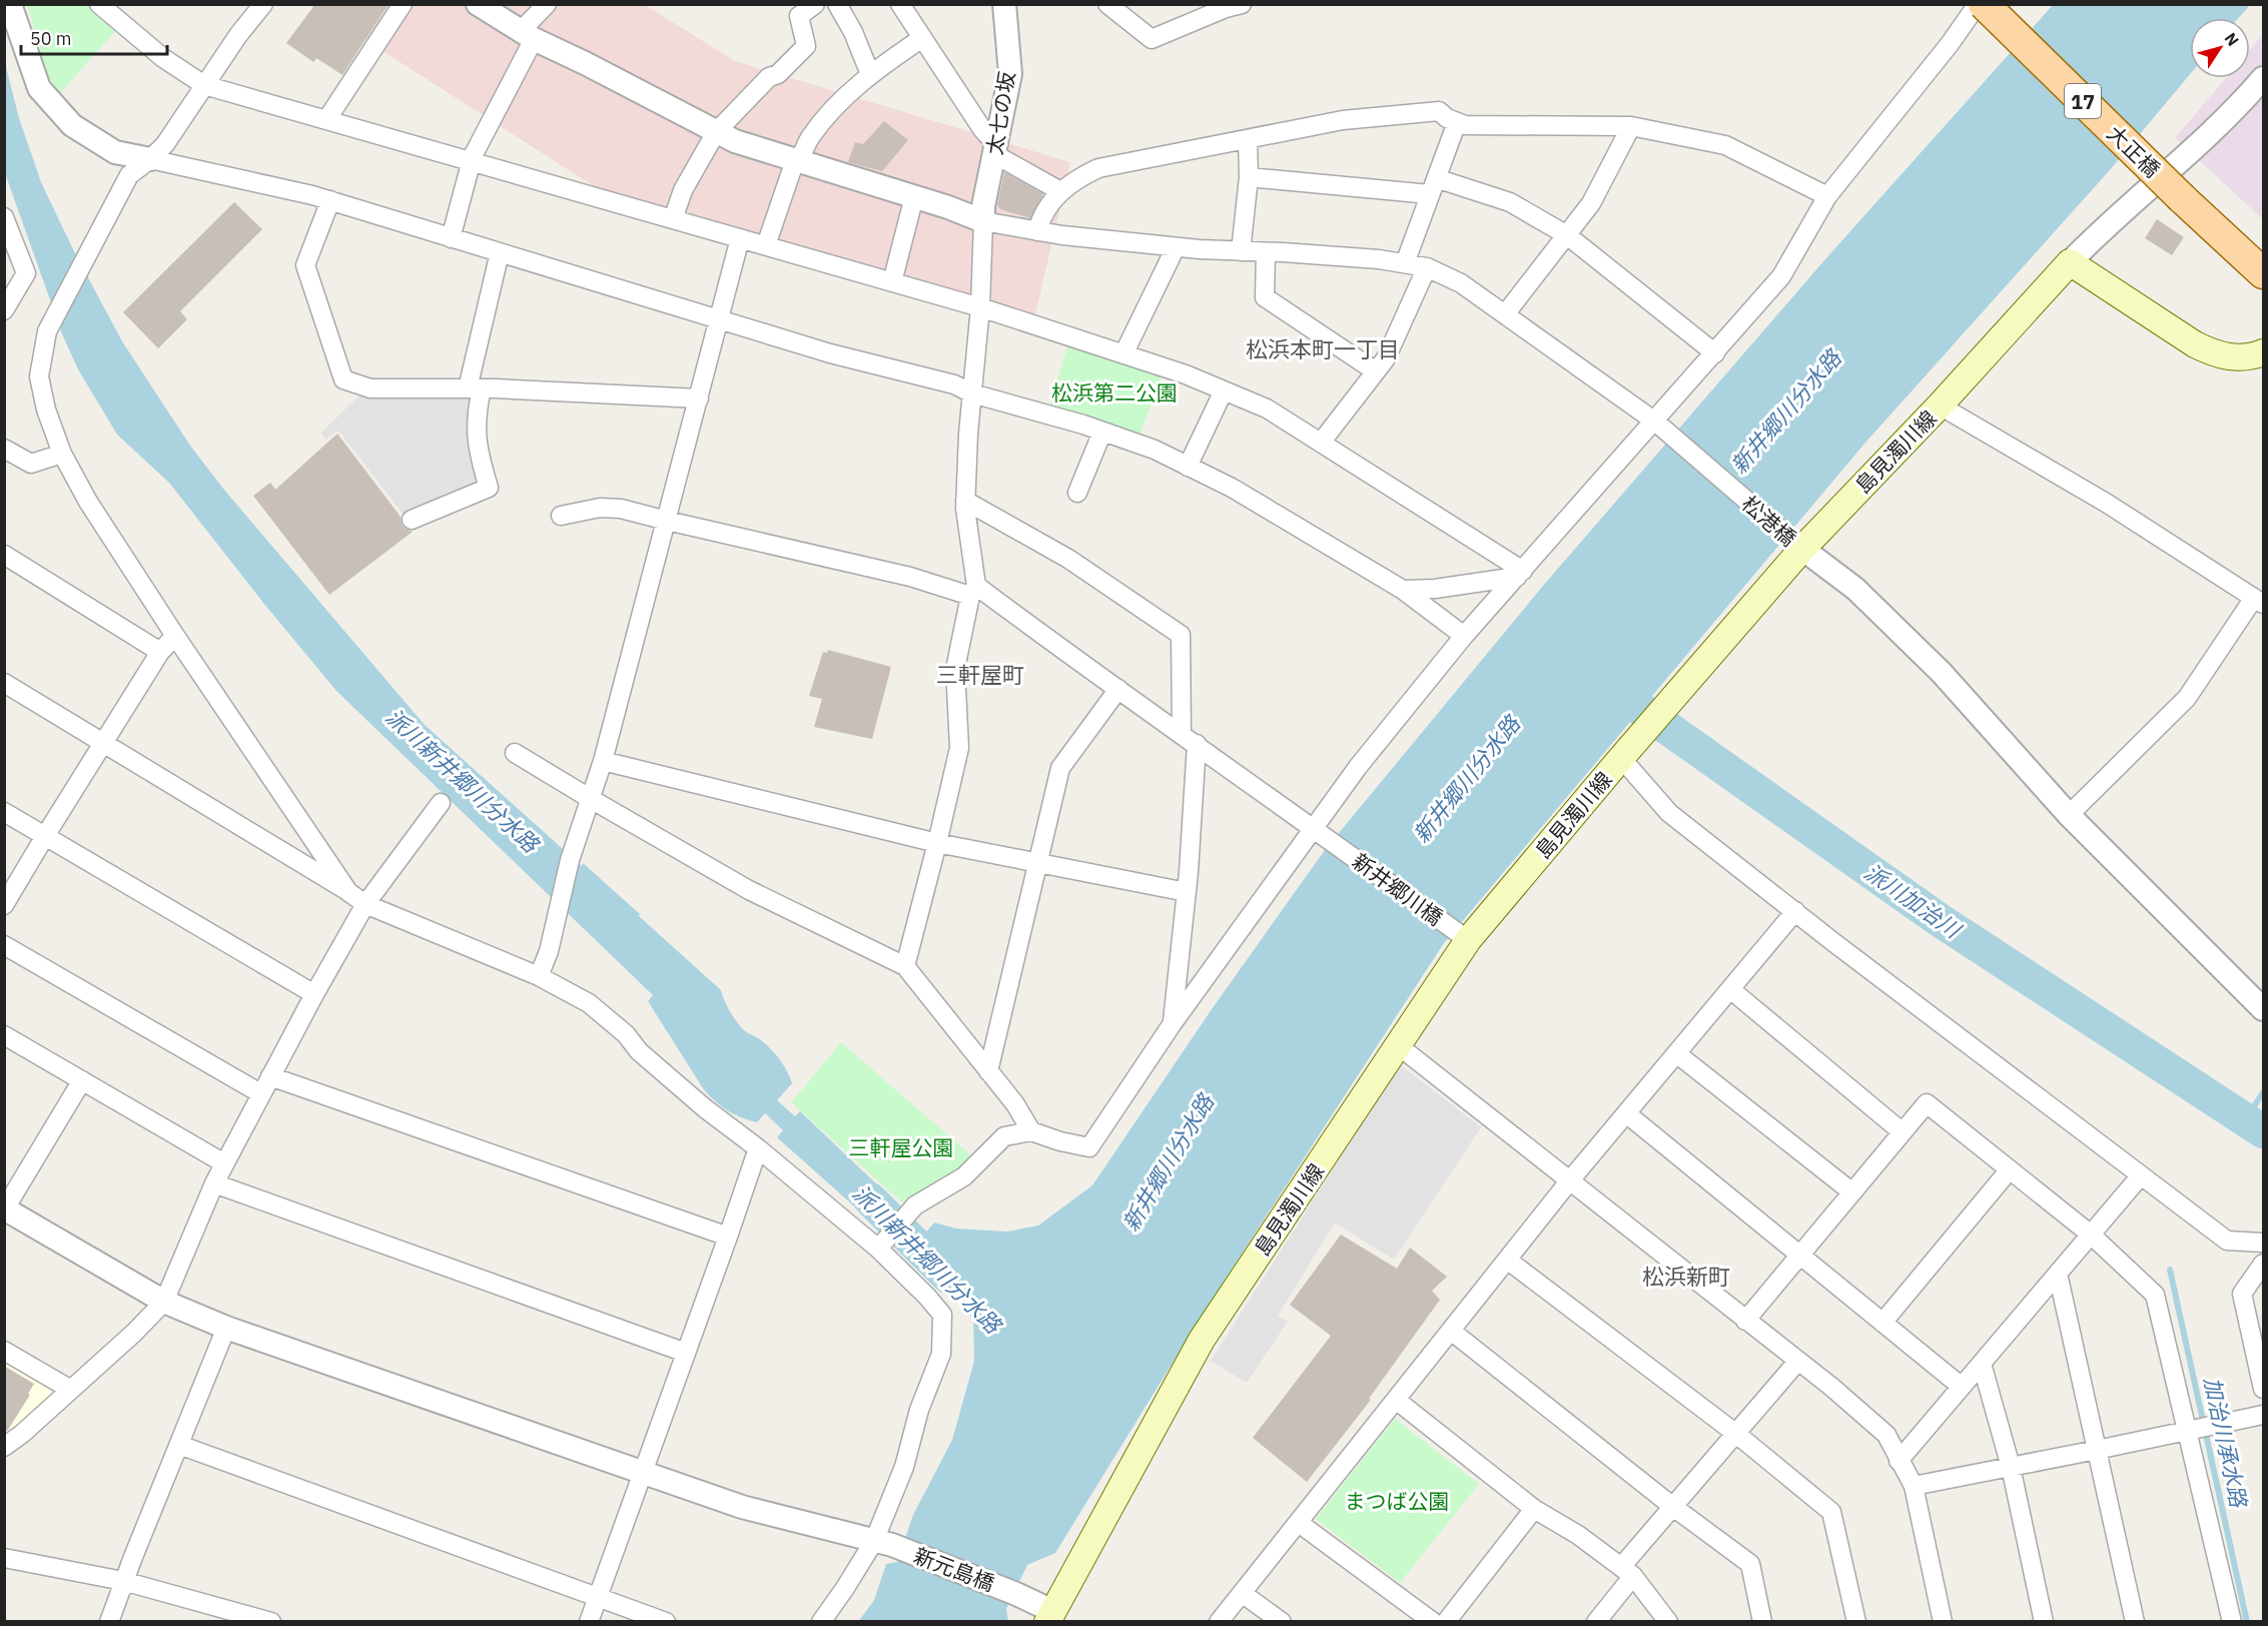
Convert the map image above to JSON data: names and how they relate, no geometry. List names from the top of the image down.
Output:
{
  "streets": {
    "main road": ["17", "大正橋", "島見濁川線"],
    "street": [
      "太七の坂",
      "松港橋",
      "新井郷川橋",
      "新元島橋"
    ]
  },
  "crossings": [
    ["太七の坂", "松港橋"],
    ["島見濁川線", "松港橋"],
    ["島見濁川線", "新井郷川橋"],
    ["島見濁川線", "新元島橋"]
  ],
  "districts": ["松浜本町一丁目", "三軒屋町", "松浜新町"],
  "water": [
    "新井郷川分水路",
    "派川新井郷川分水路",
    "派川加治川",
    "加治川承水路"
  ],
  "parks": ["松浜第二公園", "三軒屋公園", "まつば公園"],
  "scale_bar": "50 m",
  "north": "top right"
}
